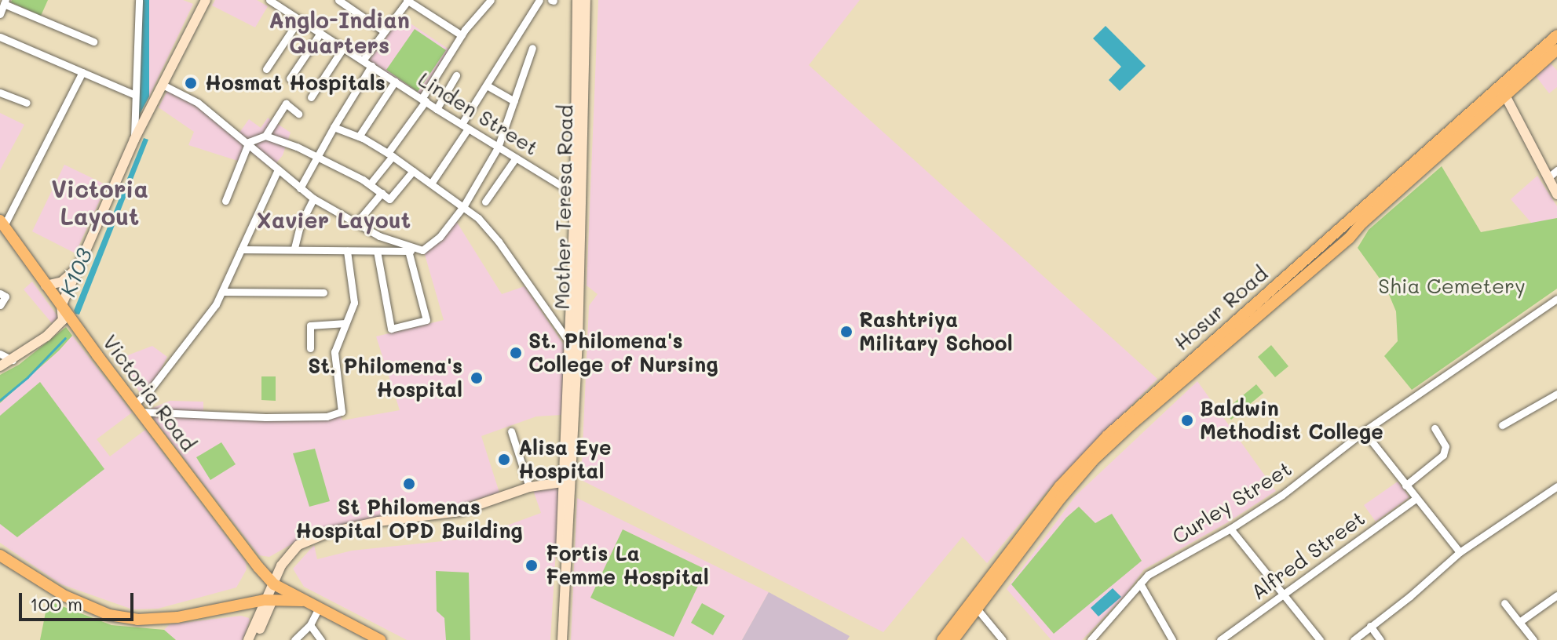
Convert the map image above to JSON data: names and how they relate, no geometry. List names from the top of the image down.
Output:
{
  "streets": {
    "main road": ["Hosur Road", "Victoria Road"],
    "street": [
      "Linden Street",
      "Mother Teresa Road",
      "Curley Street",
      "Alfred Street"
    ]
  },
  "crossings": [
    ["Linden Street", "Mother Teresa Road"]
  ],
  "districts": ["Anglo-Indian Quarters", "Victoria Layout", "Xavier Layout"],
  "water": ["K103"],
  "parks": ["Shia Cemetery"],
  "places": [
    "Hosmat Hospitals",
    "Rashtriya Military School",
    "St. Philomena's College of Nursing",
    "St. Philomena's Hospital",
    "Baldwin Methodist College",
    "Alisa Eye Hospital",
    "St Philomenas Hospital OPD Building",
    "Fortis La Femme Hospital"
  ],
  "scale_bar": "100 m"
}
